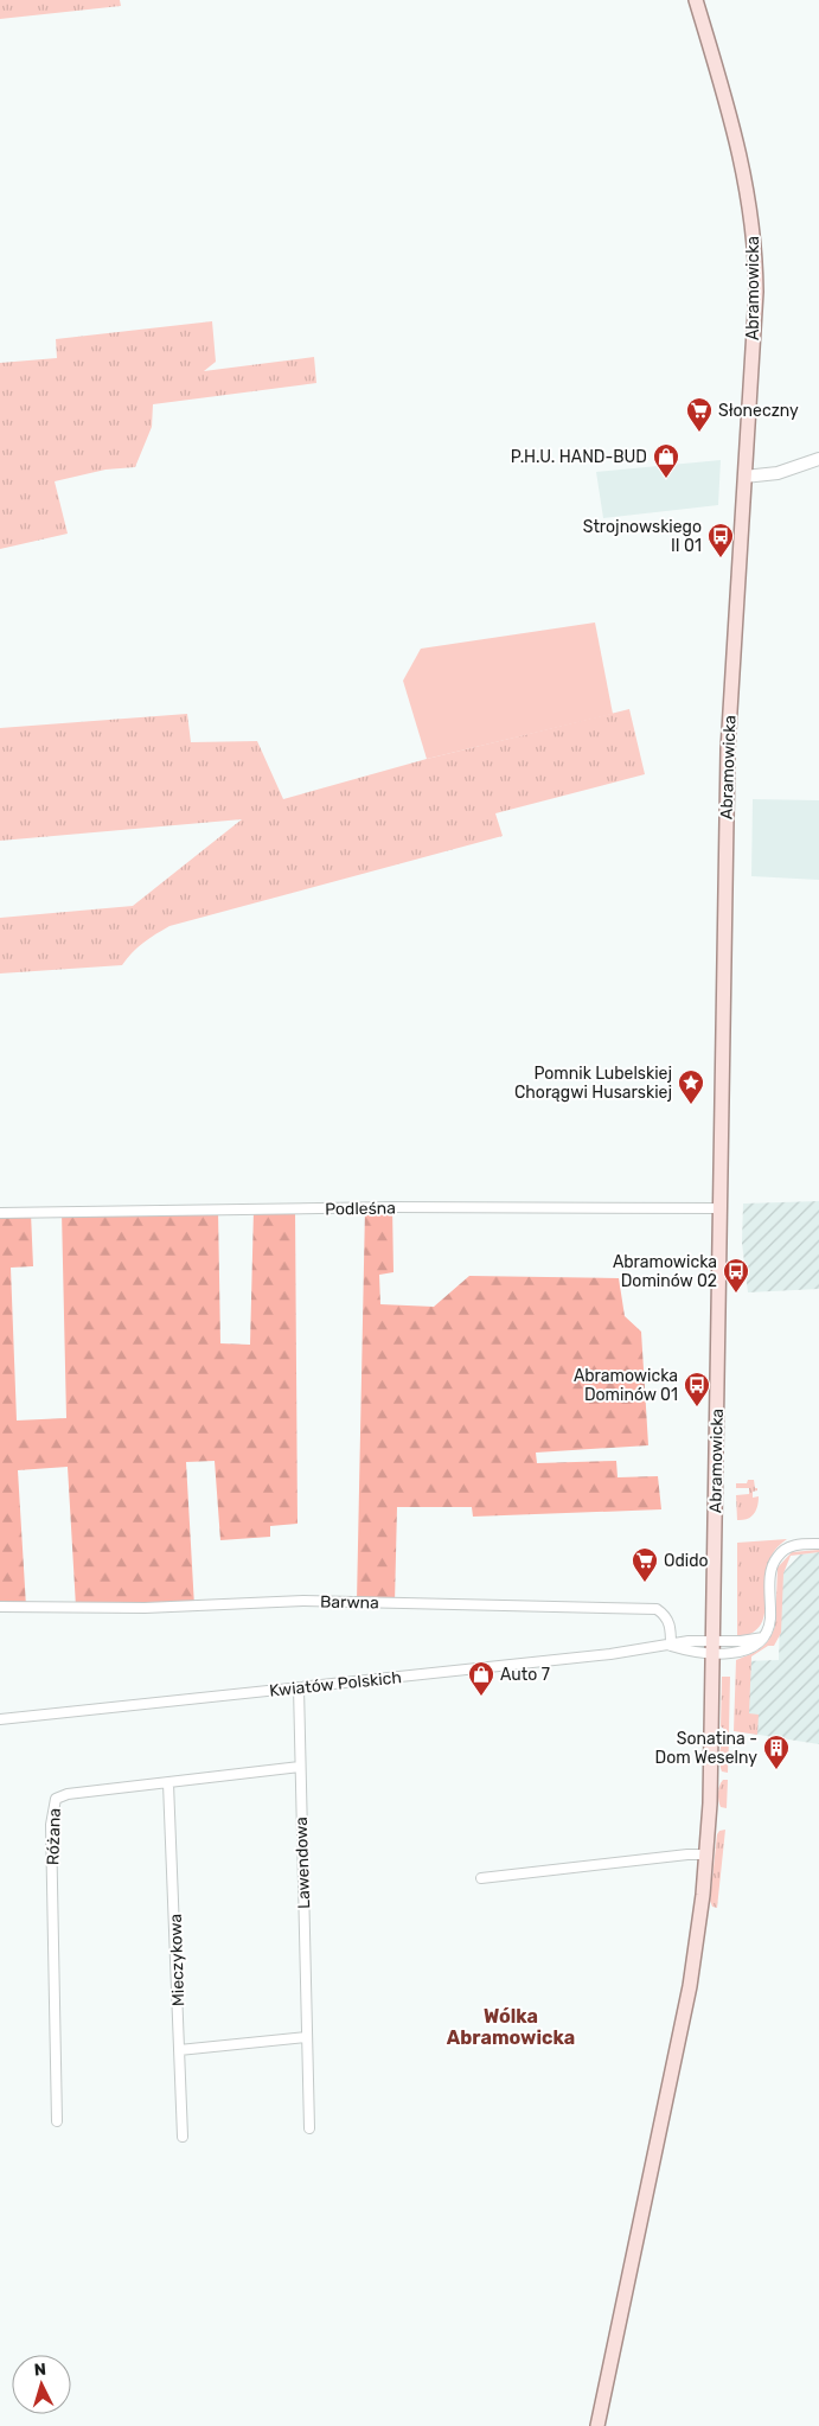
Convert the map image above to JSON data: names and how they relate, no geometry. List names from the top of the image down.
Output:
{
  "streets": {
    "main road": ["Abramowicka"],
    "street": [
      "Podleśna",
      "Barwna",
      "Kwiatów Polskich",
      "Różana",
      "Lawendowa",
      "Mieczykowa"
    ]
  },
  "crossings": [
    ["Abramowicka", "Podleśna"],
    ["Abramowicka", "Kwiatów Polskich"],
    ["Barwna", "Kwiatów Polskich"],
    ["Kwiatów Polskich", "Lawendowa"],
    ["Różana", "Lawendowa"],
    ["Różana", "Mieczykowa"]
  ],
  "districts": ["Wólka Abramowicka"],
  "places": {
    "supermarket": ["Słoneczny", "Odido"],
    "shop": ["P.H.U. HAND-BUD", "Auto 7"],
    "bus stop": ["Strojnowskiego II 01", "Abramowicka Dominów 02", "Abramowicka Dominów 01"],
    "place": ["Pomnik Lubelskiej Chorągwi Husarskiej"],
    "building": ["Sonatina - Dom Weselny"]
  },
  "north": "top"
}
